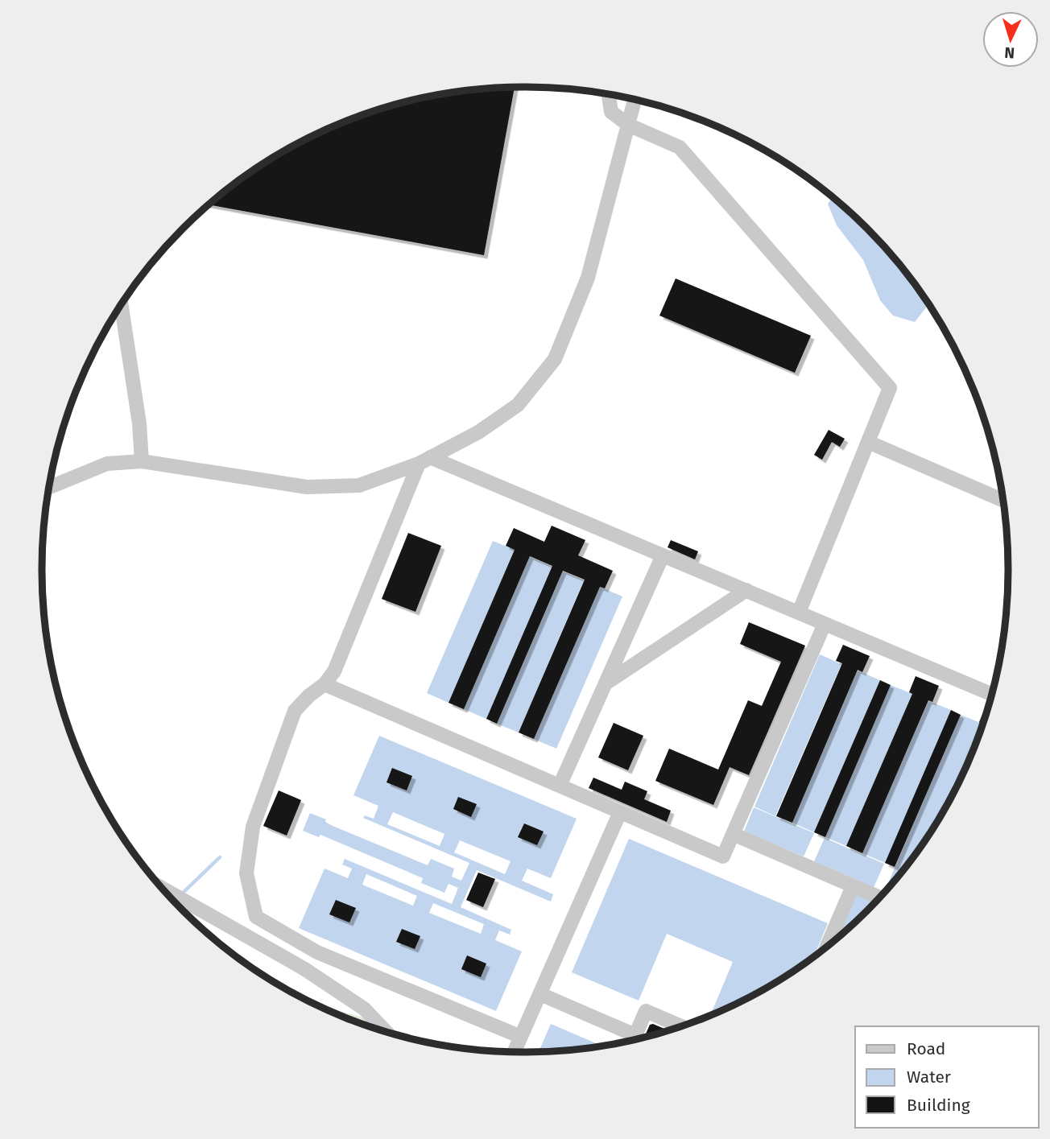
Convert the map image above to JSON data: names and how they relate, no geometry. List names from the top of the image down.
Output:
{
  "legend": ["Road", "Water", "Building"],
  "north": "bottom"
}
